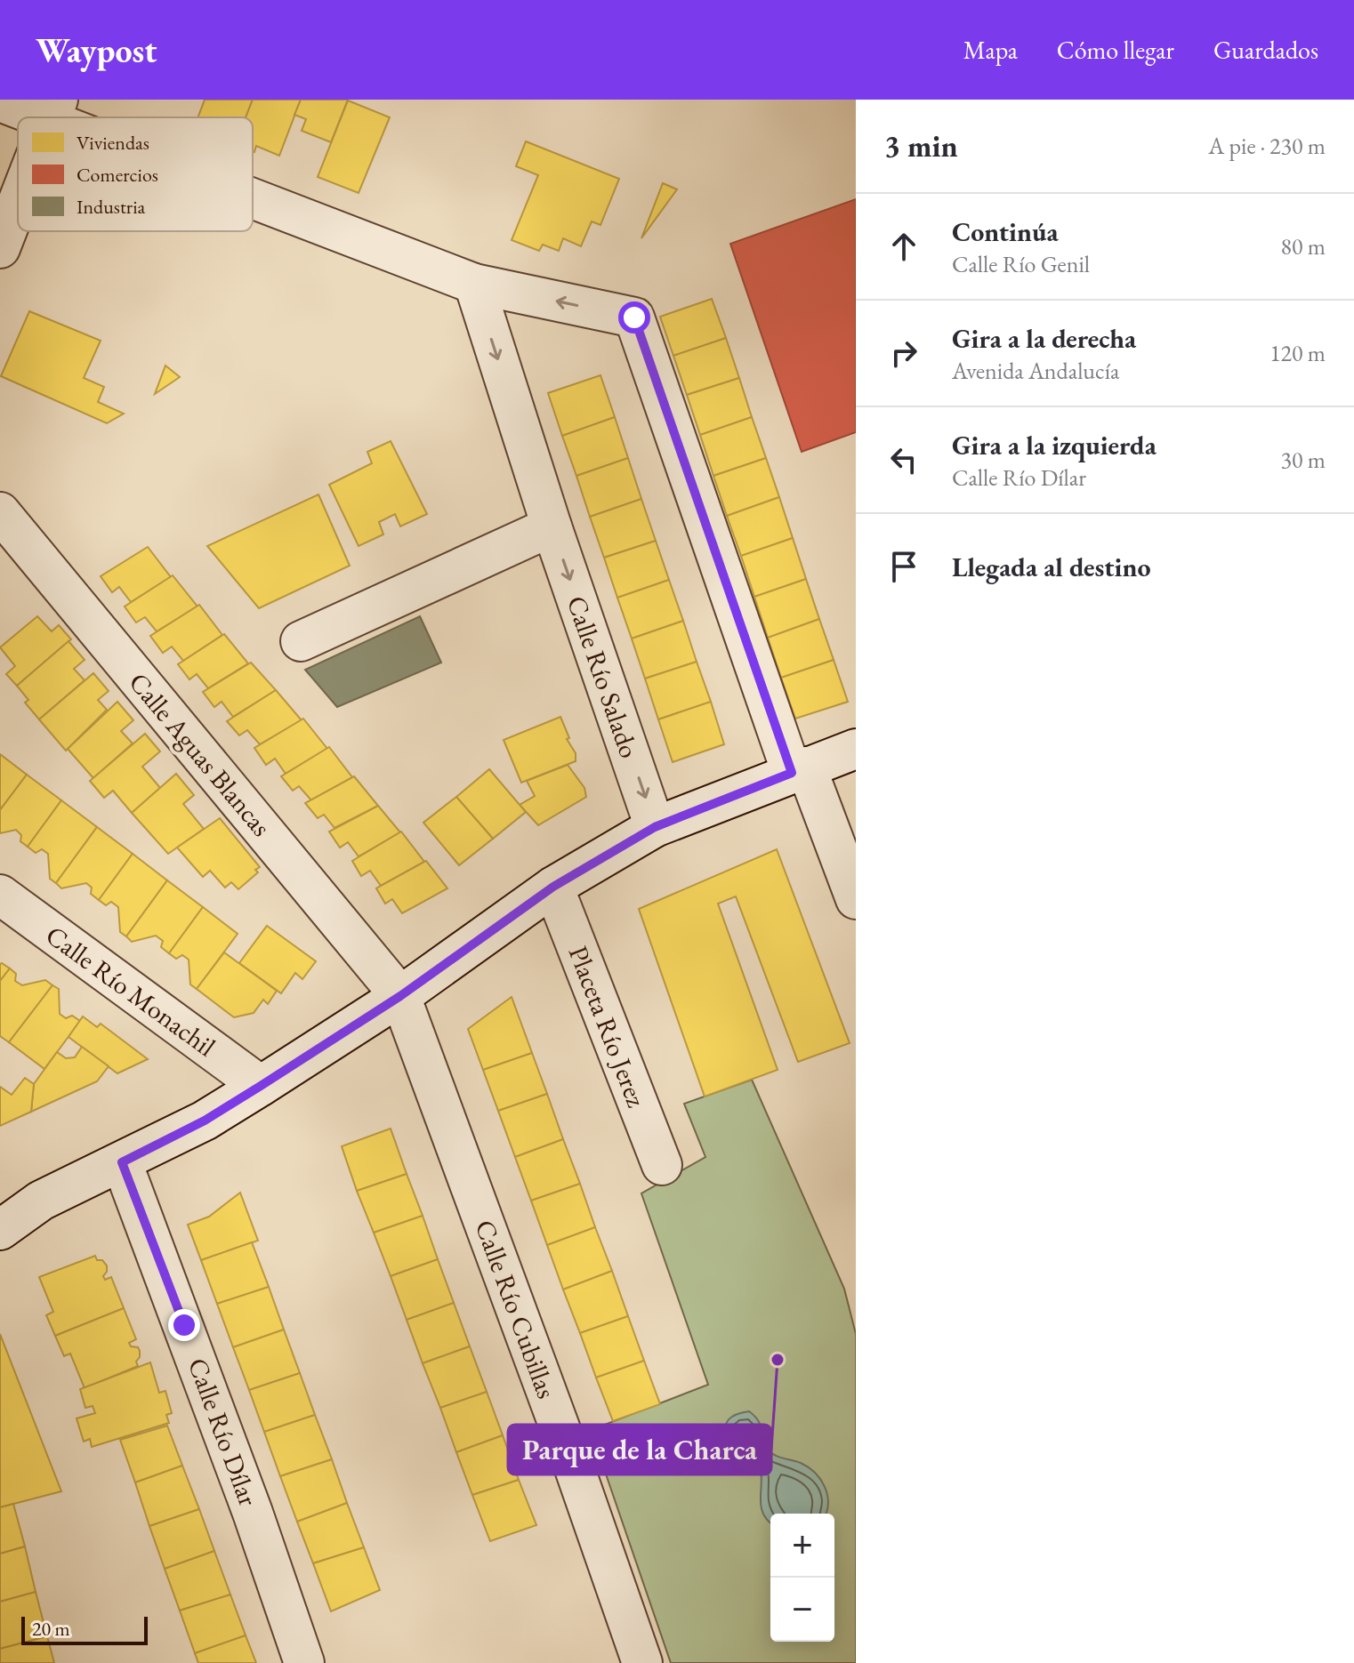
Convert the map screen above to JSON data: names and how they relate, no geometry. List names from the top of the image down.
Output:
{
  "streets": {
    "street": [
      "Calle Río Salado",
      "Calle Aguas Blancas",
      "Calle Río Monachil",
      "Placeta Río Jerez",
      "Calle Río Cubillas",
      "Calle Río Dílar"
    ]
  },
  "crossings": [
    ["Calle Aguas Blancas", "Calle Río Cubillas"]
  ],
  "one_way": ["Calle Río Salado"],
  "places": ["Parque de la Charca"],
  "legend": ["Viviendas", "Comercios", "Industria"],
  "scale_bar": "20 m",
  "page": {
    "header": "Waypost",
    "nav": ["Mapa", "Cómo llegar", "Guardados"],
    "heading": ["3 min", "A pie · 230 m"],
    "list": [
      ["Continúa", "Calle Río Genil", "80 m"],
      ["Gira a la derecha", "Avenida Andalucía", "120 m"],
      ["Gira a la izquierda", "Calle Río Dílar", "30 m"],
      "Llegada al destino"
    ],
    "map_buttons": ["+", "−"],
    "scale": "20 m"
  }
}
